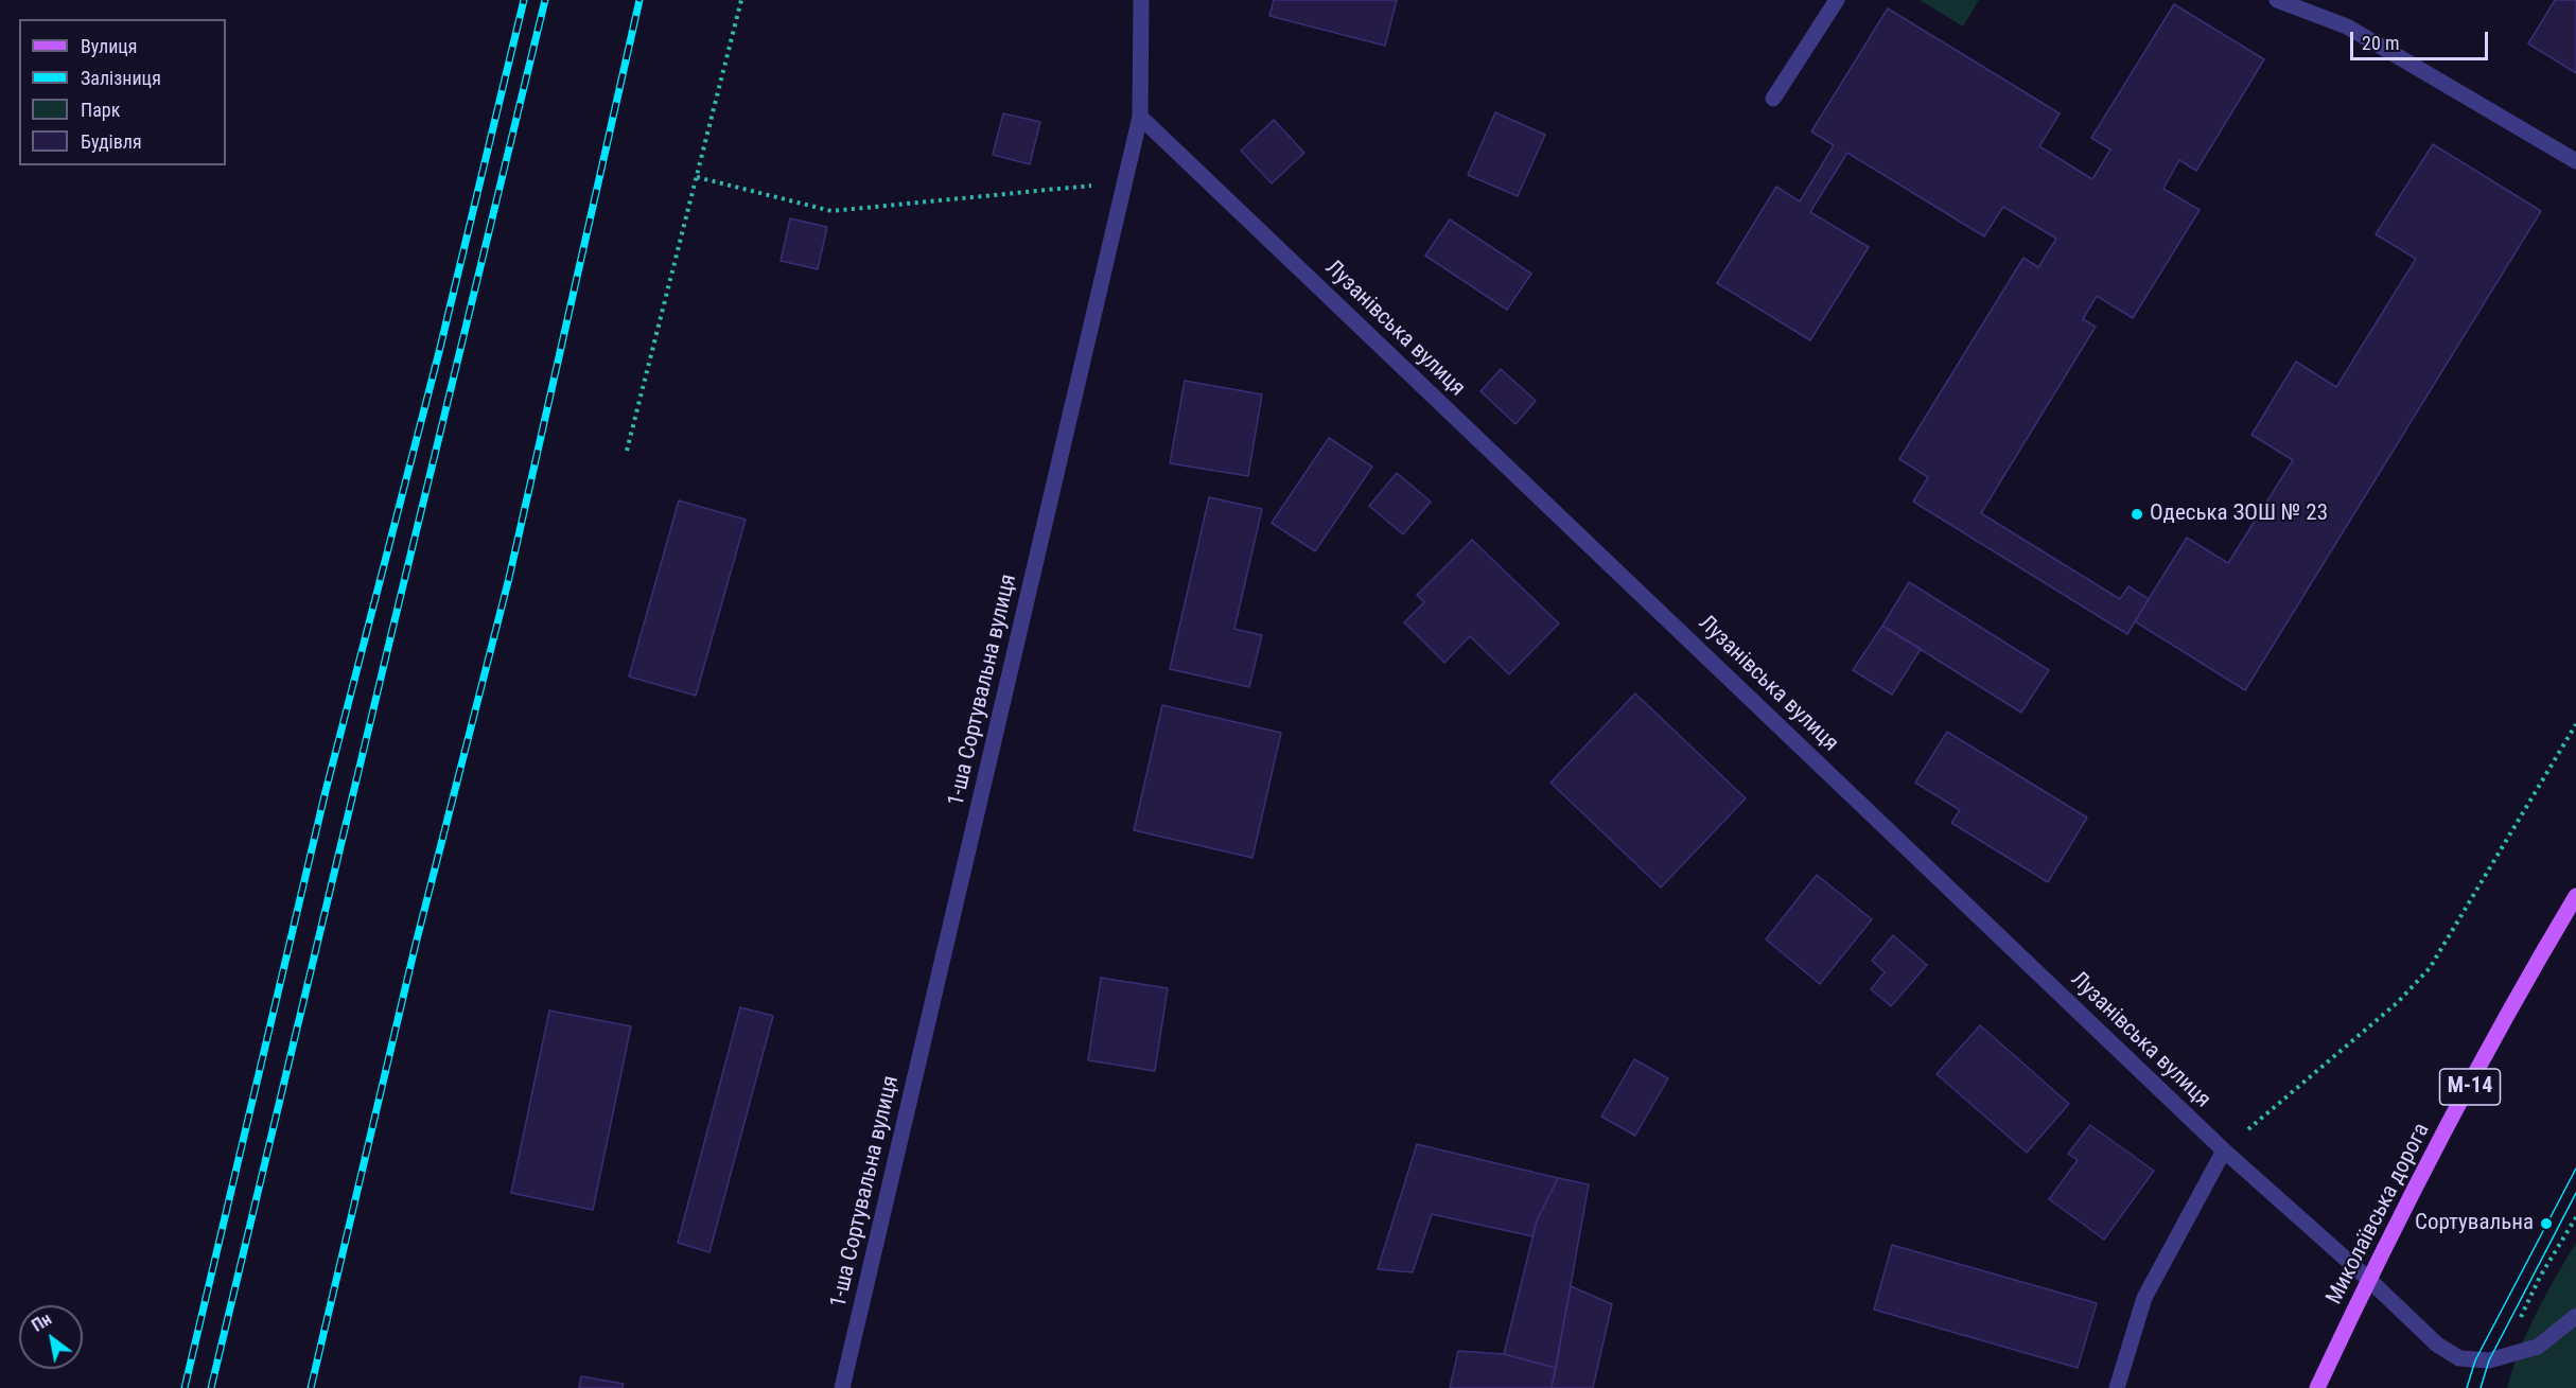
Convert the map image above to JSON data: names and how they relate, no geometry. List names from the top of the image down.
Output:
{
  "streets": {
    "main road": ["М-14", "Миколаївська дорога"],
    "street": ["Лузанівська вулиця", "1-ша Сортувальна вулиця"]
  },
  "crossings": [
    ["Лузанівська вулиця", "1-ша Сортувальна вулиця"],
    ["Лузанівська вулиця", "Миколаївська дорога"]
  ],
  "places": ["Одеська ЗОШ № 23", "Сортувальна"],
  "legend": [
    "Вулиця",
    "Залізниця",
    "Парк",
    "Будівля"
  ],
  "scale_bar": "20 m",
  "north": "top left"
}
